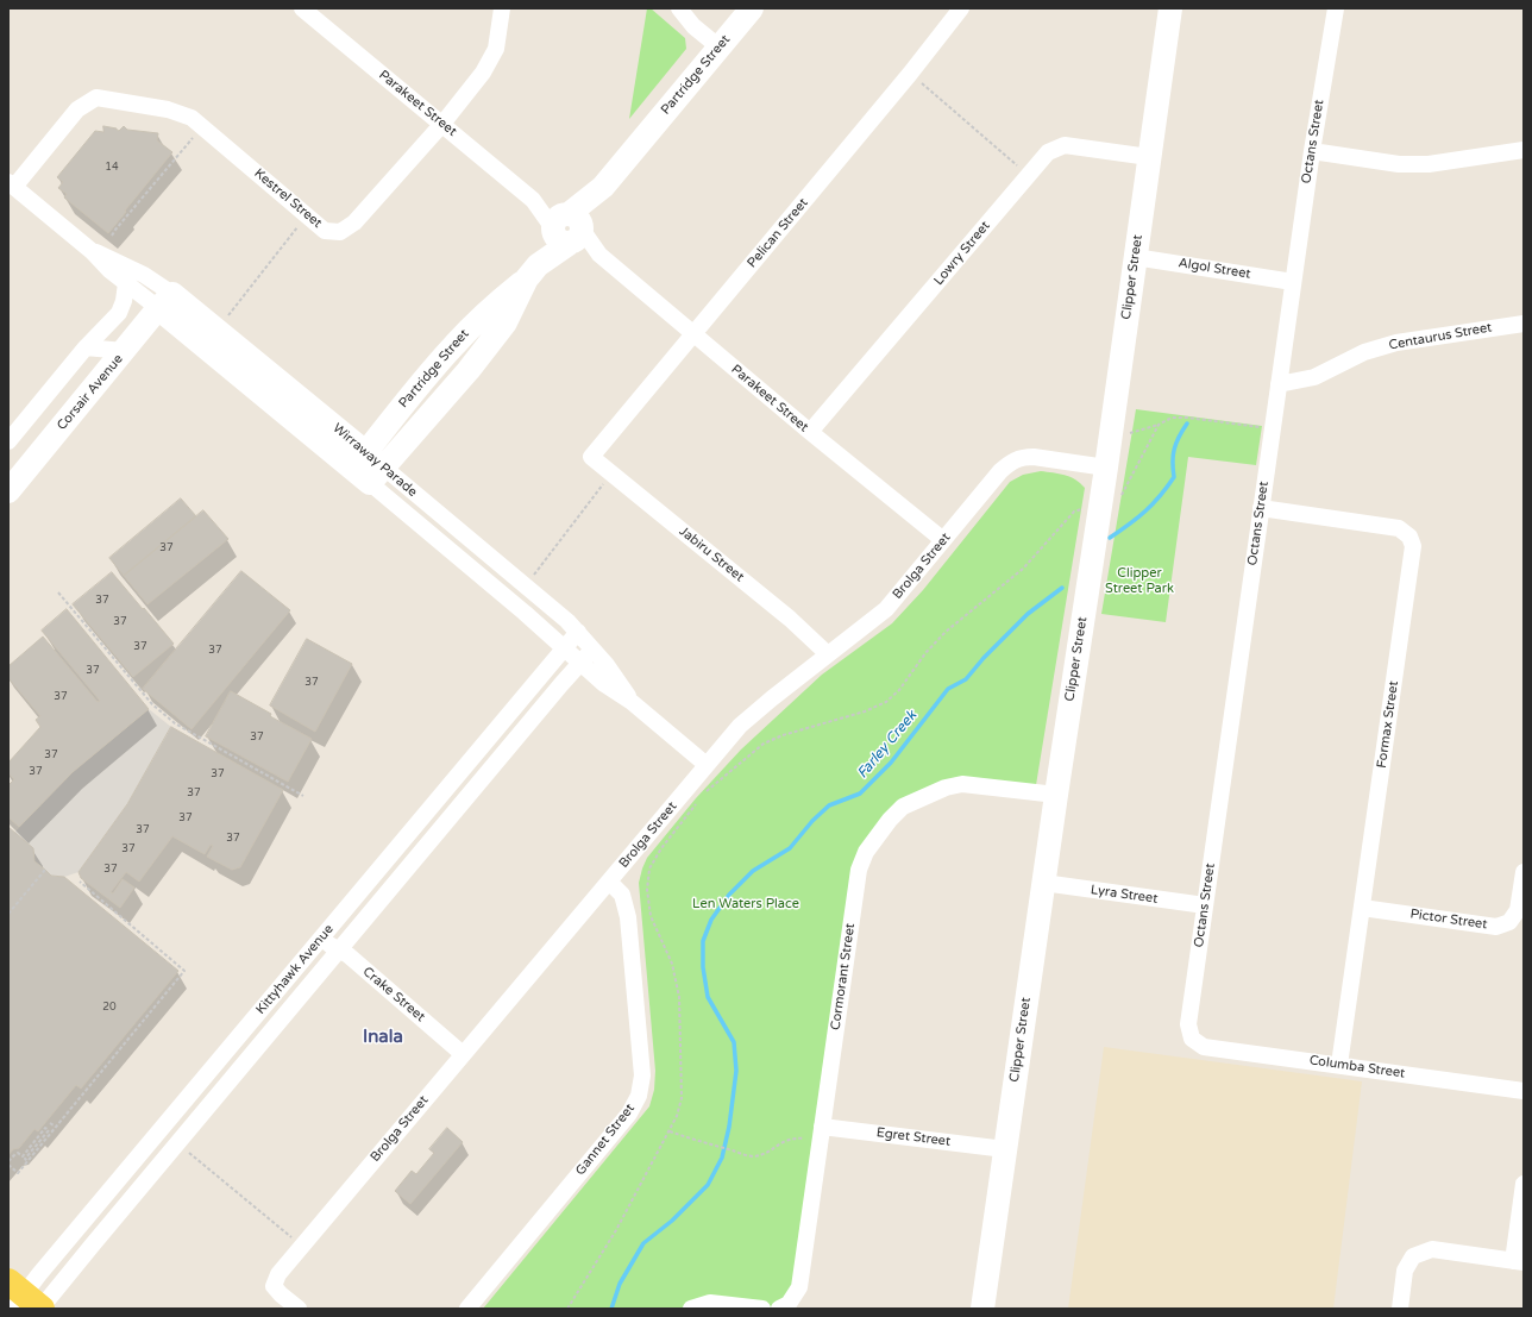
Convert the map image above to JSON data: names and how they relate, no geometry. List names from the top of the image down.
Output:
{
  "streets": {
    "street": [
      "Partridge Street",
      "Parakeet Street",
      "Octans Street",
      "Kestrel Street",
      "Pelican Street",
      "Lowry Street",
      "Algol Street",
      "Clipper Street",
      "Centaurus Street",
      "Corsair Avenue",
      "Wirraway Parade",
      "Jabiru Street",
      "Brolga Street",
      "Formax Street",
      "Lyra Street",
      "Pictor Street",
      "Kittyhawk Avenue",
      "Cormorant Street",
      "Crake Street",
      "Columba Street",
      "Egret Street",
      "Gannet Street"
    ]
  },
  "crossings": [
    ["Partridge Street", "Parakeet Street"],
    ["Partridge Street", "Wirraway Parade"],
    ["Parakeet Street", "Kestrel Street"],
    ["Parakeet Street", "Pelican Street"],
    ["Parakeet Street", "Lowry Street"],
    ["Parakeet Street", "Brolga Street"],
    ["Octans Street", "Algol Street"],
    ["Octans Street", "Centaurus Street"],
    ["Octans Street", "Formax Street"],
    ["Octans Street", "Lyra Street"],
    ["Octans Street", "Columba Street"],
    ["Kestrel Street", "Wirraway Parade"],
    ["Pelican Street", "Jabiru Street"],
    ["Lowry Street", "Clipper Street"],
    ["Algol Street", "Clipper Street"],
    ["Clipper Street", "Brolga Street"],
    ["Clipper Street", "Lyra Street"],
    ["Clipper Street", "Cormorant Street"],
    ["Clipper Street", "Egret Street"],
    ["Corsair Avenue", "Wirraway Parade"],
    ["Wirraway Parade", "Brolga Street"],
    ["Wirraway Parade", "Kittyhawk Avenue"],
    ["Jabiru Street", "Brolga Street"],
    ["Brolga Street", "Crake Street"],
    ["Brolga Street", "Gannet Street"],
    ["Formax Street", "Pictor Street"],
    ["Formax Street", "Columba Street"],
    ["Kittyhawk Avenue", "Crake Street"],
    ["Cormorant Street", "Egret Street"]
  ],
  "districts": ["Inala"],
  "water": ["Farley Creek"],
  "parks": ["Clipper Street Park", "Len Waters Place"],
  "house_numbers": [
    "14",
    "37",
    "37",
    "37",
    "37",
    "37",
    "37",
    "37",
    "37",
    "37",
    "37",
    "37",
    "37",
    "37",
    "37",
    "37",
    "37",
    "37",
    "37",
    "20"
  ]
}
